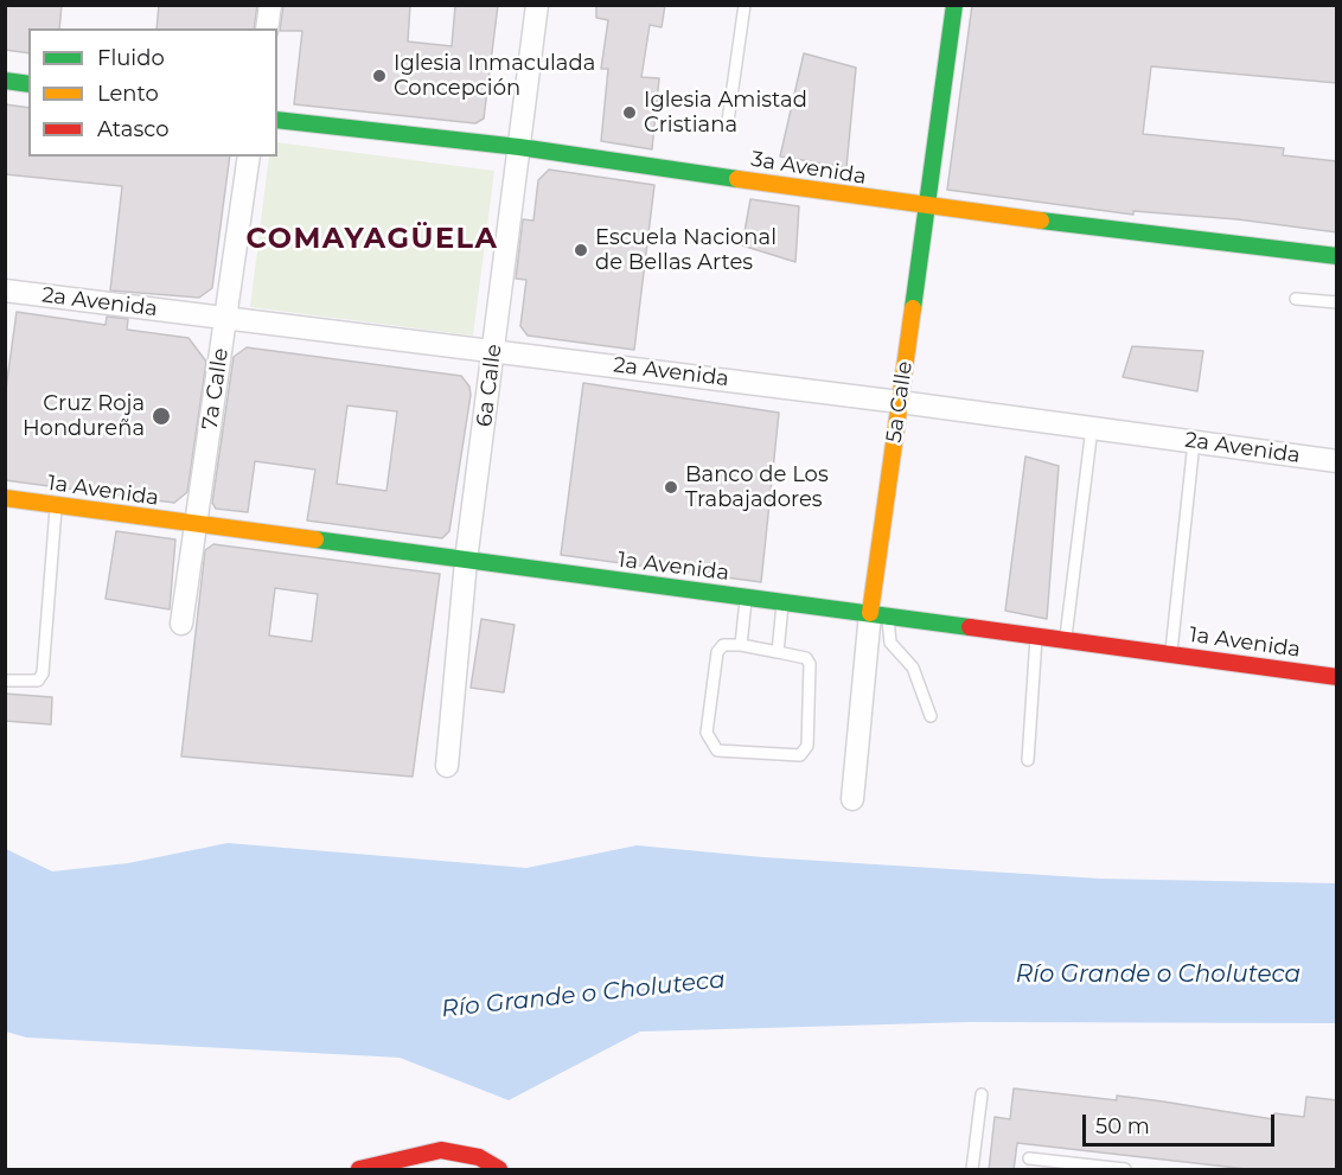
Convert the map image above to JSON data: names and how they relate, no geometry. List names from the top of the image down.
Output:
{
  "streets": {
    "street": [
      "3a Avenida",
      "2a Avenida",
      "6a Calle",
      "7a Calle",
      "5a Calle",
      "1a Avenida"
    ]
  },
  "crossings": [
    ["3a Avenida", "6a Calle"],
    ["3a Avenida", "5a Calle"],
    ["2a Avenida", "6a Calle"],
    ["2a Avenida", "7a Calle"],
    ["2a Avenida", "5a Calle"],
    ["6a Calle", "1a Avenida"],
    ["7a Calle", "1a Avenida"],
    ["5a Calle", "1a Avenida"]
  ],
  "districts": ["COMAYAGÜELA"],
  "water": ["Río Grande o Choluteca"],
  "places": [
    "Iglesia Inmaculada Concepción",
    "Iglesia Amistad Cristiana",
    "Escuela Nacional de Bellas Artes",
    "Cruz Roja Hondureña",
    "Banco de Los Trabajadores"
  ],
  "legend": ["Fluido", "Lento", "Atasco"],
  "scale_bar": "50 m"
}
